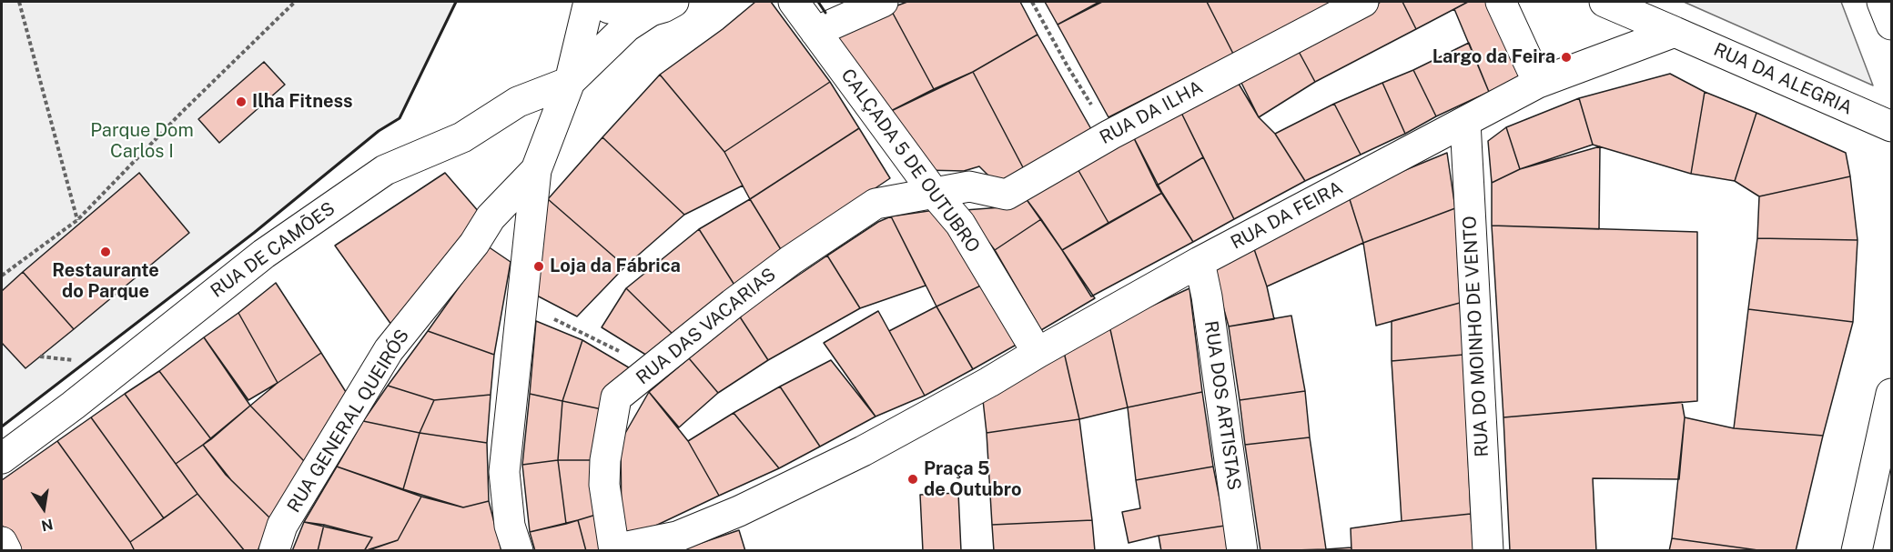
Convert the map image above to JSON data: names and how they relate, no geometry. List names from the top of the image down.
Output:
{
  "streets": {
    "street": [
      "RUA DA ALEGRIA",
      "RUA DA ILHA",
      "CALÇADA 5 DE OUTUBRO",
      "RUA DA FEIRA",
      "RUA DE CAMÕES",
      "RUA DAS VACARIAS",
      "RUA DO MOINHO DE VENTO",
      "RUA DOS ARTISTAS",
      "RUA GENERAL QUEIRÓS"
    ]
  },
  "crossings": [
    ["RUA DA ILHA", "CALÇADA 5 DE OUTUBRO"],
    ["RUA DA ILHA", "RUA DAS VACARIAS"],
    ["CALÇADA 5 DE OUTUBRO", "RUA DA FEIRA"],
    ["CALÇADA 5 DE OUTUBRO", "RUA DAS VACARIAS"],
    ["RUA DA FEIRA", "RUA DO MOINHO DE VENTO"],
    ["RUA DA FEIRA", "RUA DOS ARTISTAS"]
  ],
  "parks": ["Parque Dom Carlos I"],
  "places": [
    "Largo da Feira",
    "Ilha Fitness",
    "Restaurante do Parque",
    "Loja da Fábrica",
    "Praça 5 de Outubro"
  ],
  "north": "bottom"
}
